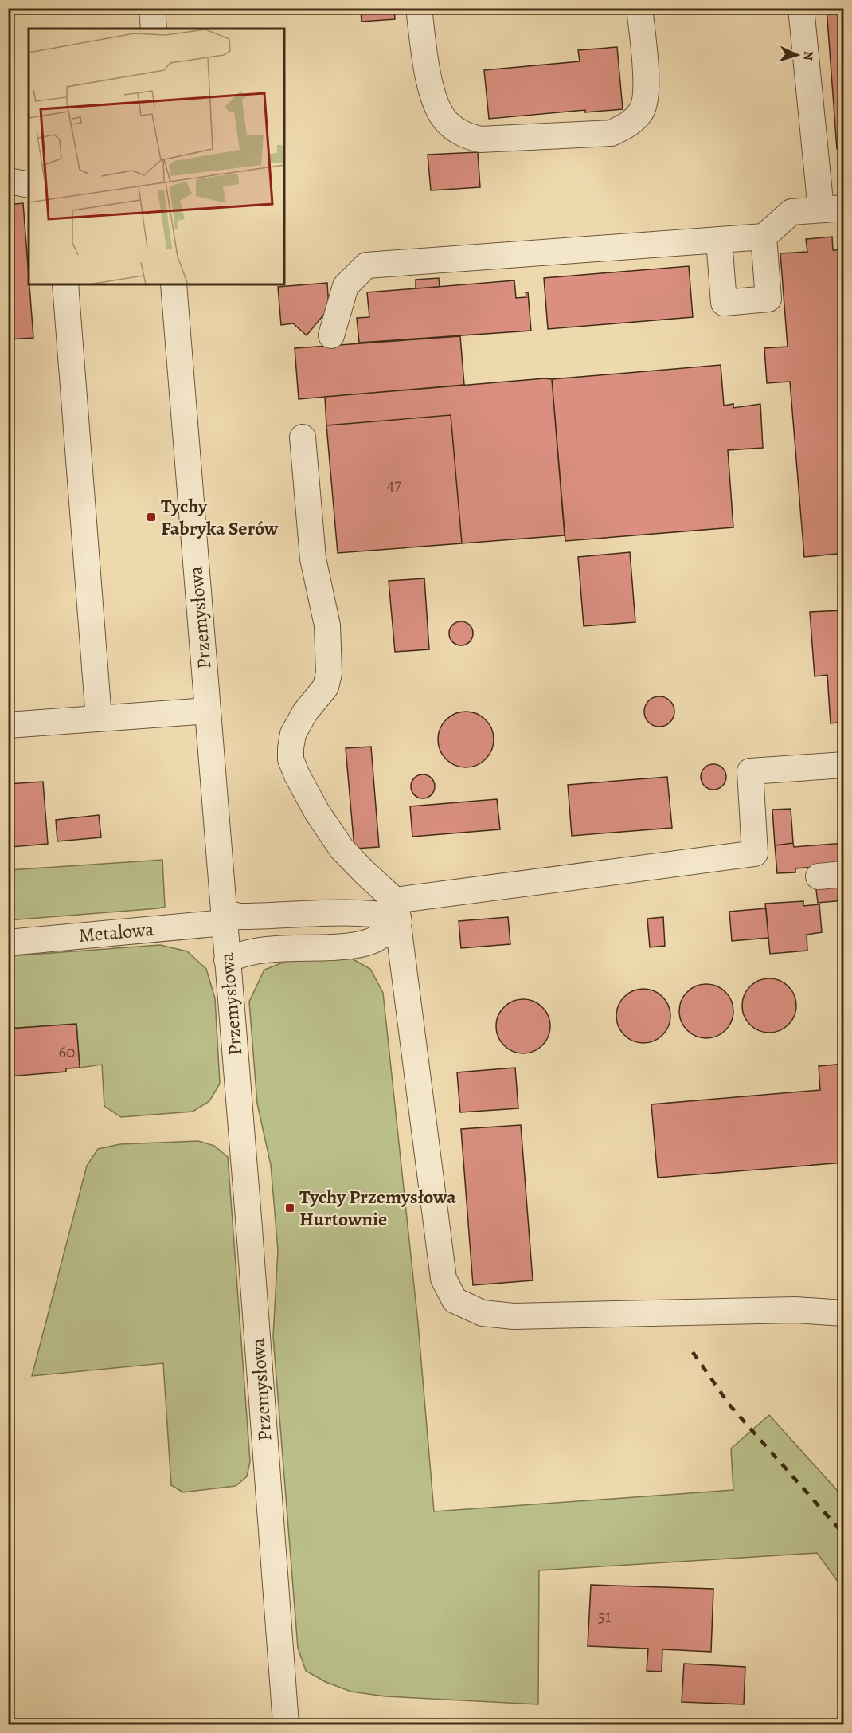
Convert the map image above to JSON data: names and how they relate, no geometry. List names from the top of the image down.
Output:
{
  "streets": {
    "street": ["Przemysłowa", "Metalowa"]
  },
  "crossings": [
    ["Przemysłowa", "Metalowa"]
  ],
  "places": {
    "transit": ["Tychy Fabryka Serów", "Tychy Przemysłowa Hurtownie"]
  },
  "house_numbers": ["47", "60", "51"],
  "north": "right"
}
